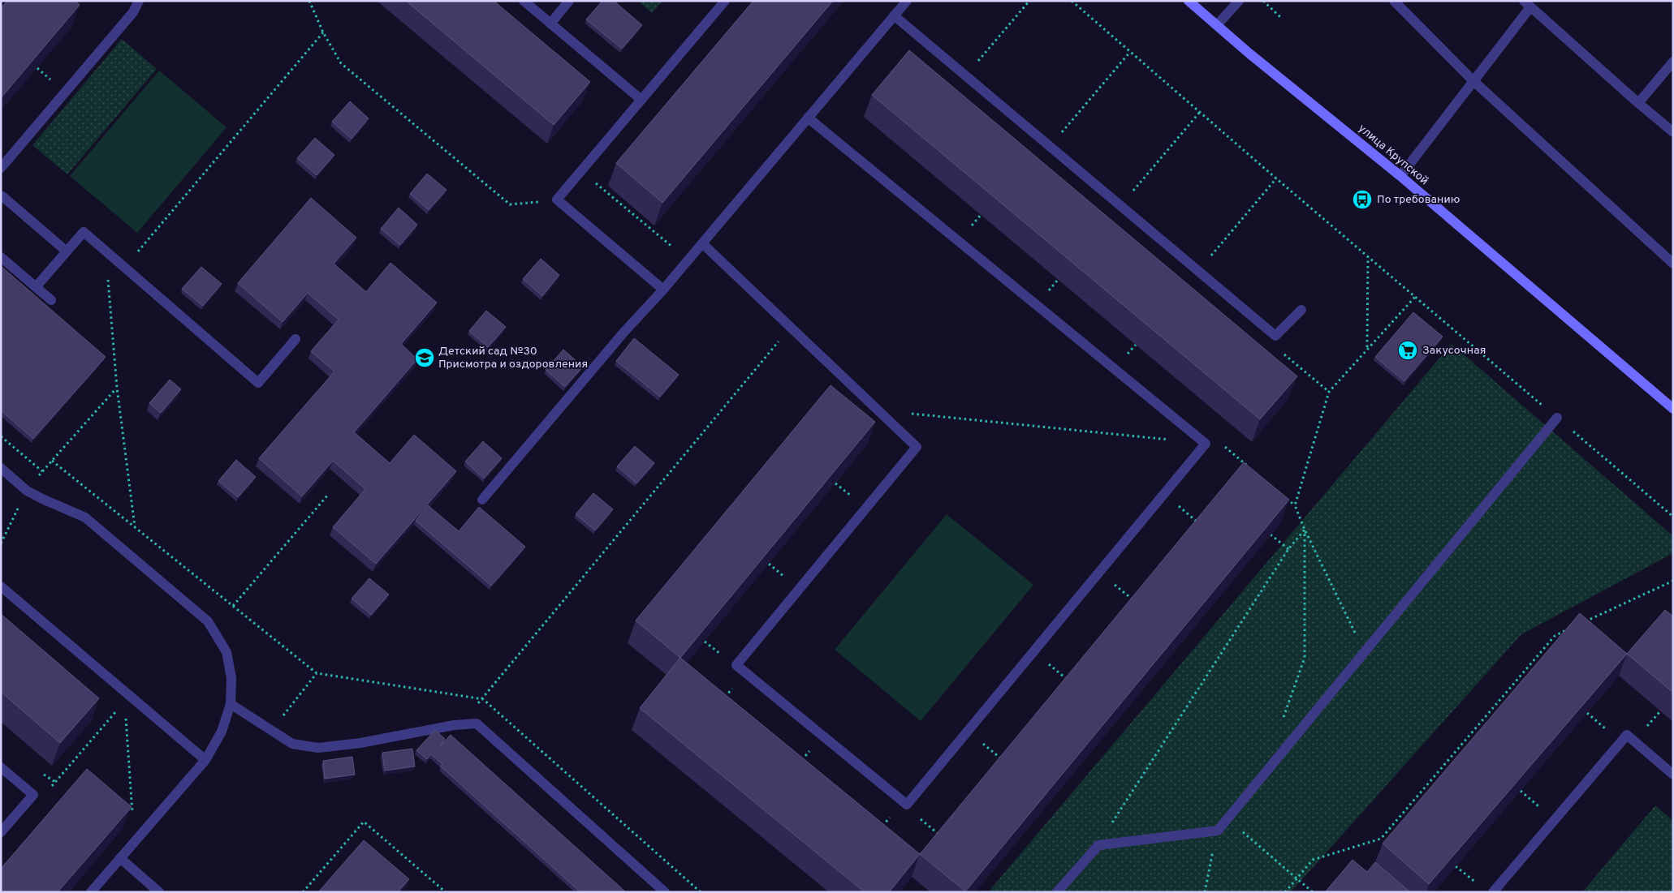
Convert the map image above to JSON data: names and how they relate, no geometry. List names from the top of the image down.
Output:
{
  "streets": {
    "main road": ["улица Крупской"]
  },
  "places": {
    "bus stop": ["По требованию"],
    "supermarket": ["Закусочная"],
    "school or university": ["Детский сад №30 Присмотра и оздоровления"]
  }
}
